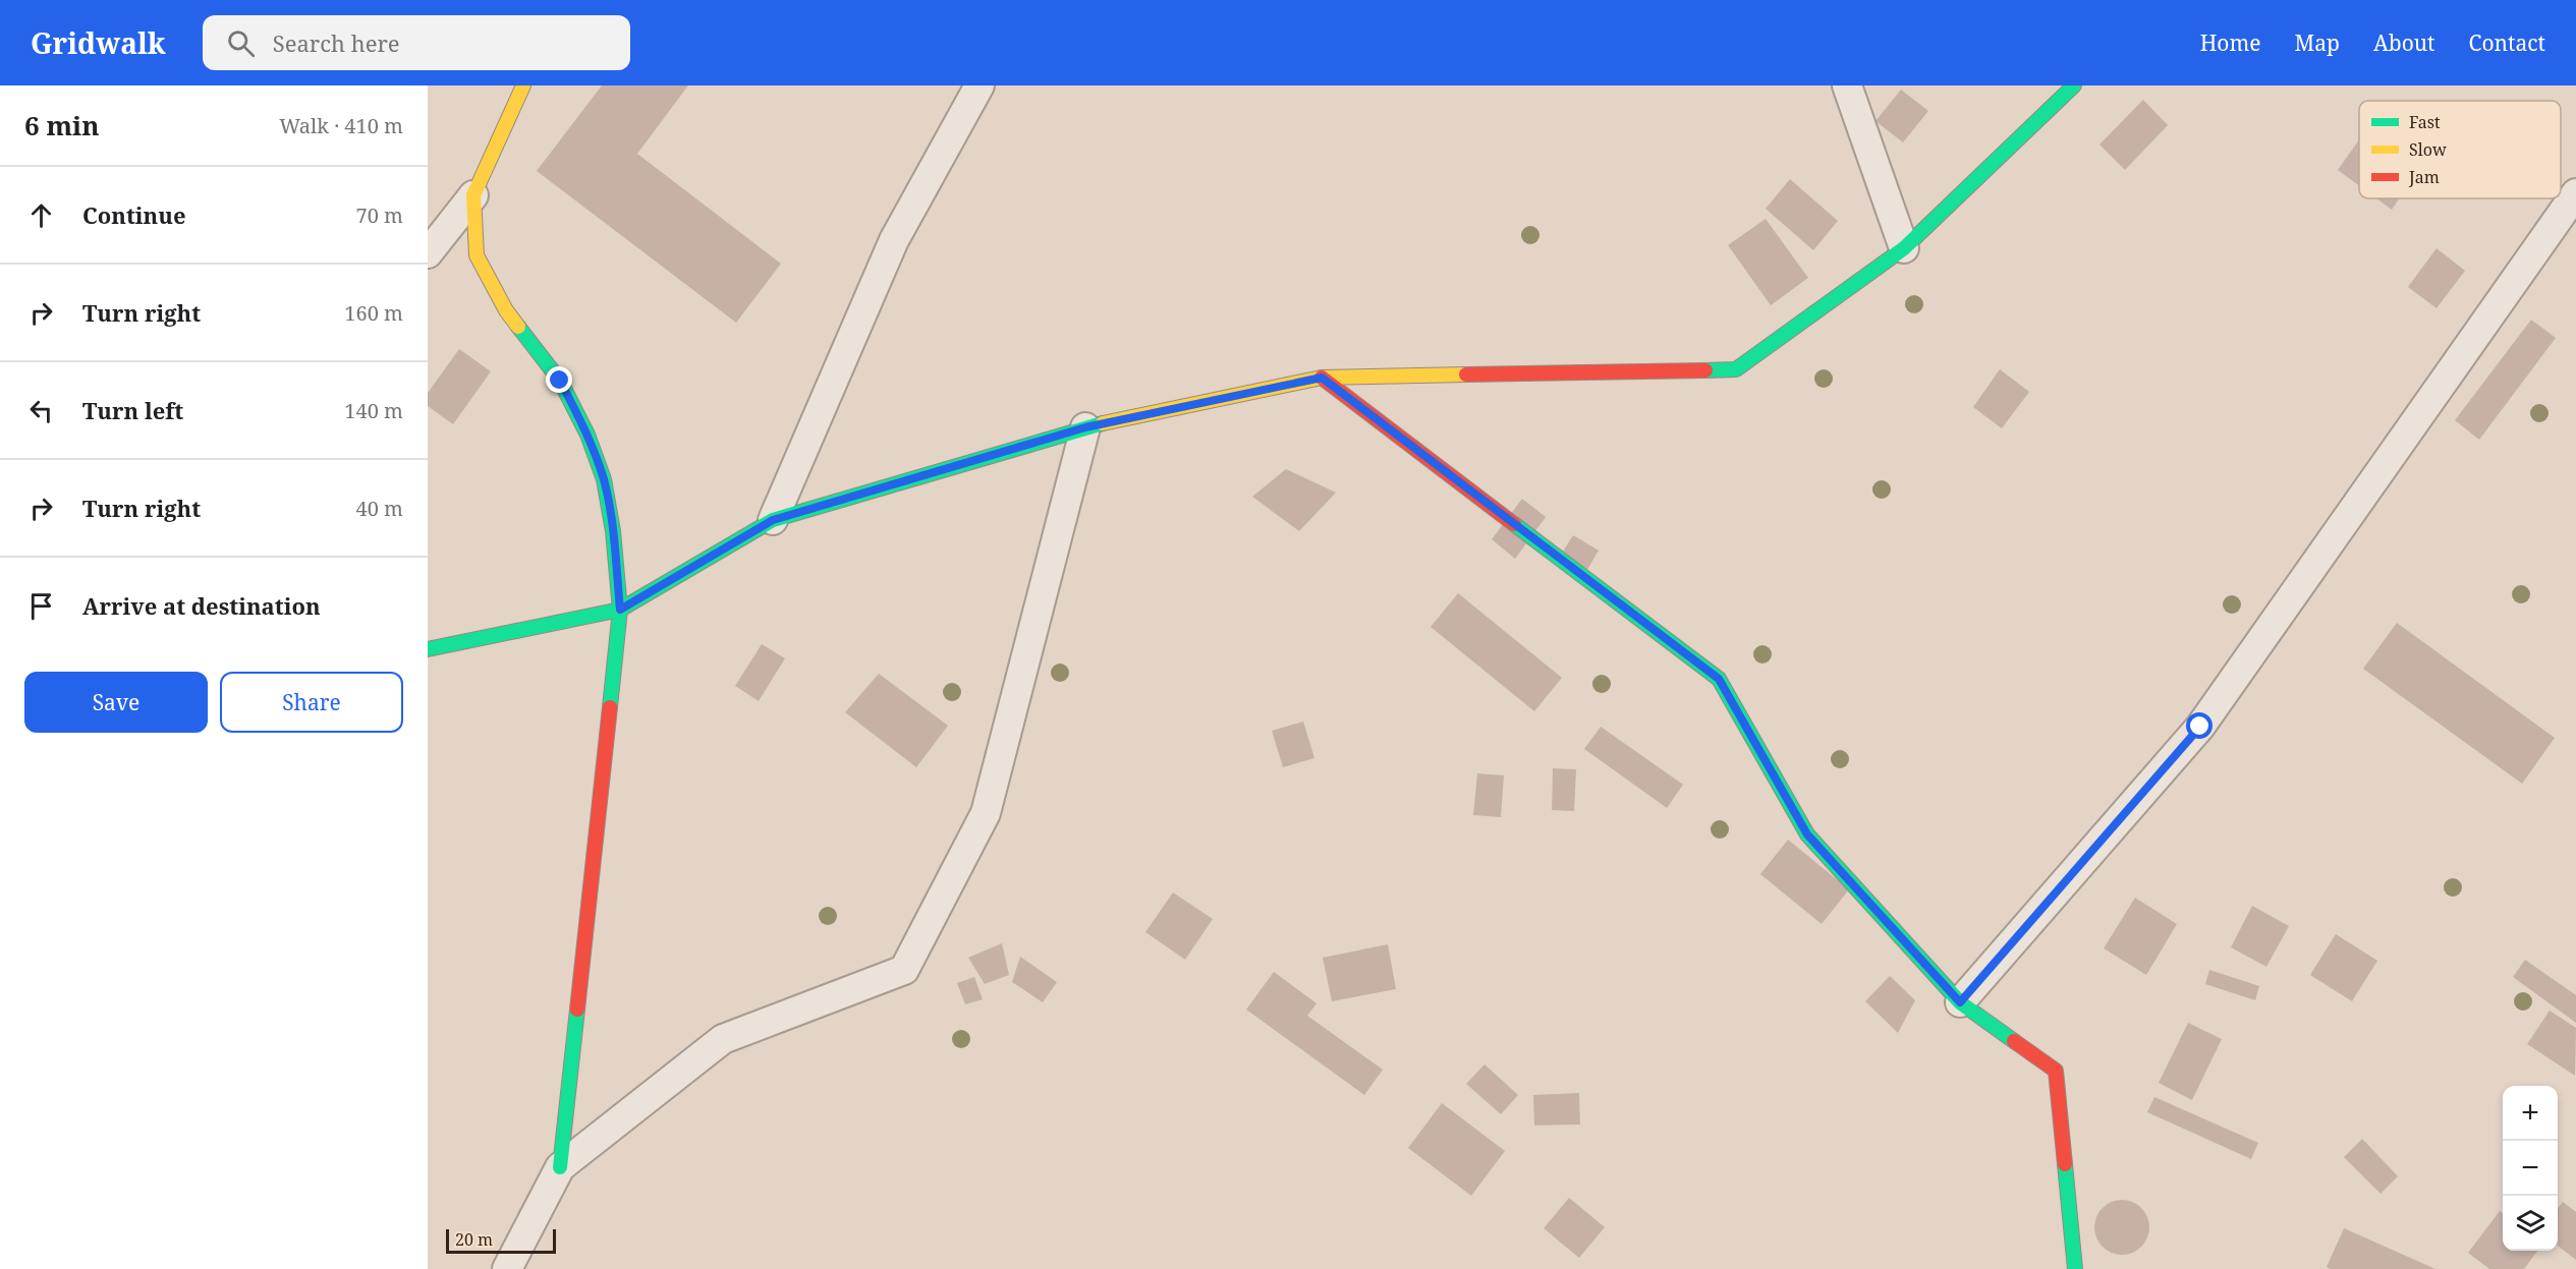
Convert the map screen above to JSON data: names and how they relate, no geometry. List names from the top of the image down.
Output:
{
  "legend": ["Fast", "Slow", "Jam"],
  "scale_bar": "20 m",
  "page": {
    "header": "Gridwalk",
    "search": "Search here",
    "nav": [
      "Home",
      "Map",
      "About",
      "Contact"
    ],
    "heading": ["6 min", "Walk · 410 m"],
    "list": [
      ["Continue", "70 m"],
      ["Turn right", "160 m"],
      ["Turn left", "140 m"],
      ["Turn right", "40 m"],
      "Arrive at destination"
    ],
    "buttons": ["Save", "Share"],
    "map_buttons": ["+", "−"],
    "scale": "20 m"
  }
}
